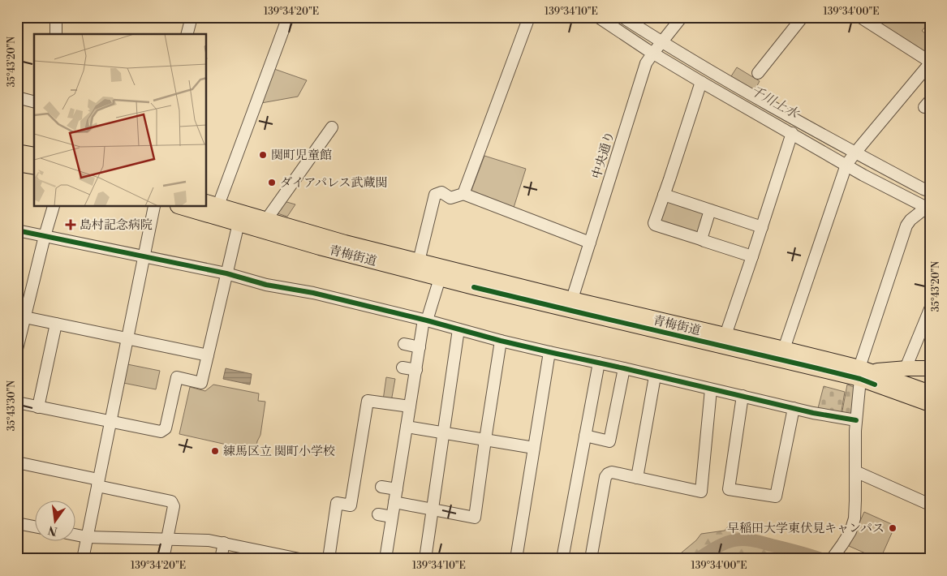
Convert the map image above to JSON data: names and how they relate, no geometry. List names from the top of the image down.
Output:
{
  "streets": {
    "main road": ["青梅街道"],
    "street": ["中央通り"]
  },
  "crossings": [
    ["中央通り", "青梅街道"]
  ],
  "water": ["千川上水"],
  "places": {
    "other": [
      "関町児童館",
      "ダイアパレス武蔵関",
      "練馬区立 関町小学校",
      "早稲田大学東伏見キャンパス"
    ],
    "health": ["島村記念病院"]
  },
  "north": "bottom",
  "coordinates": [
    "139°34'20\"E",
    "139°34'10\"E",
    "139°34'00\"E",
    "35°43'20\"N",
    "35°43'30\"N"
  ]
}
